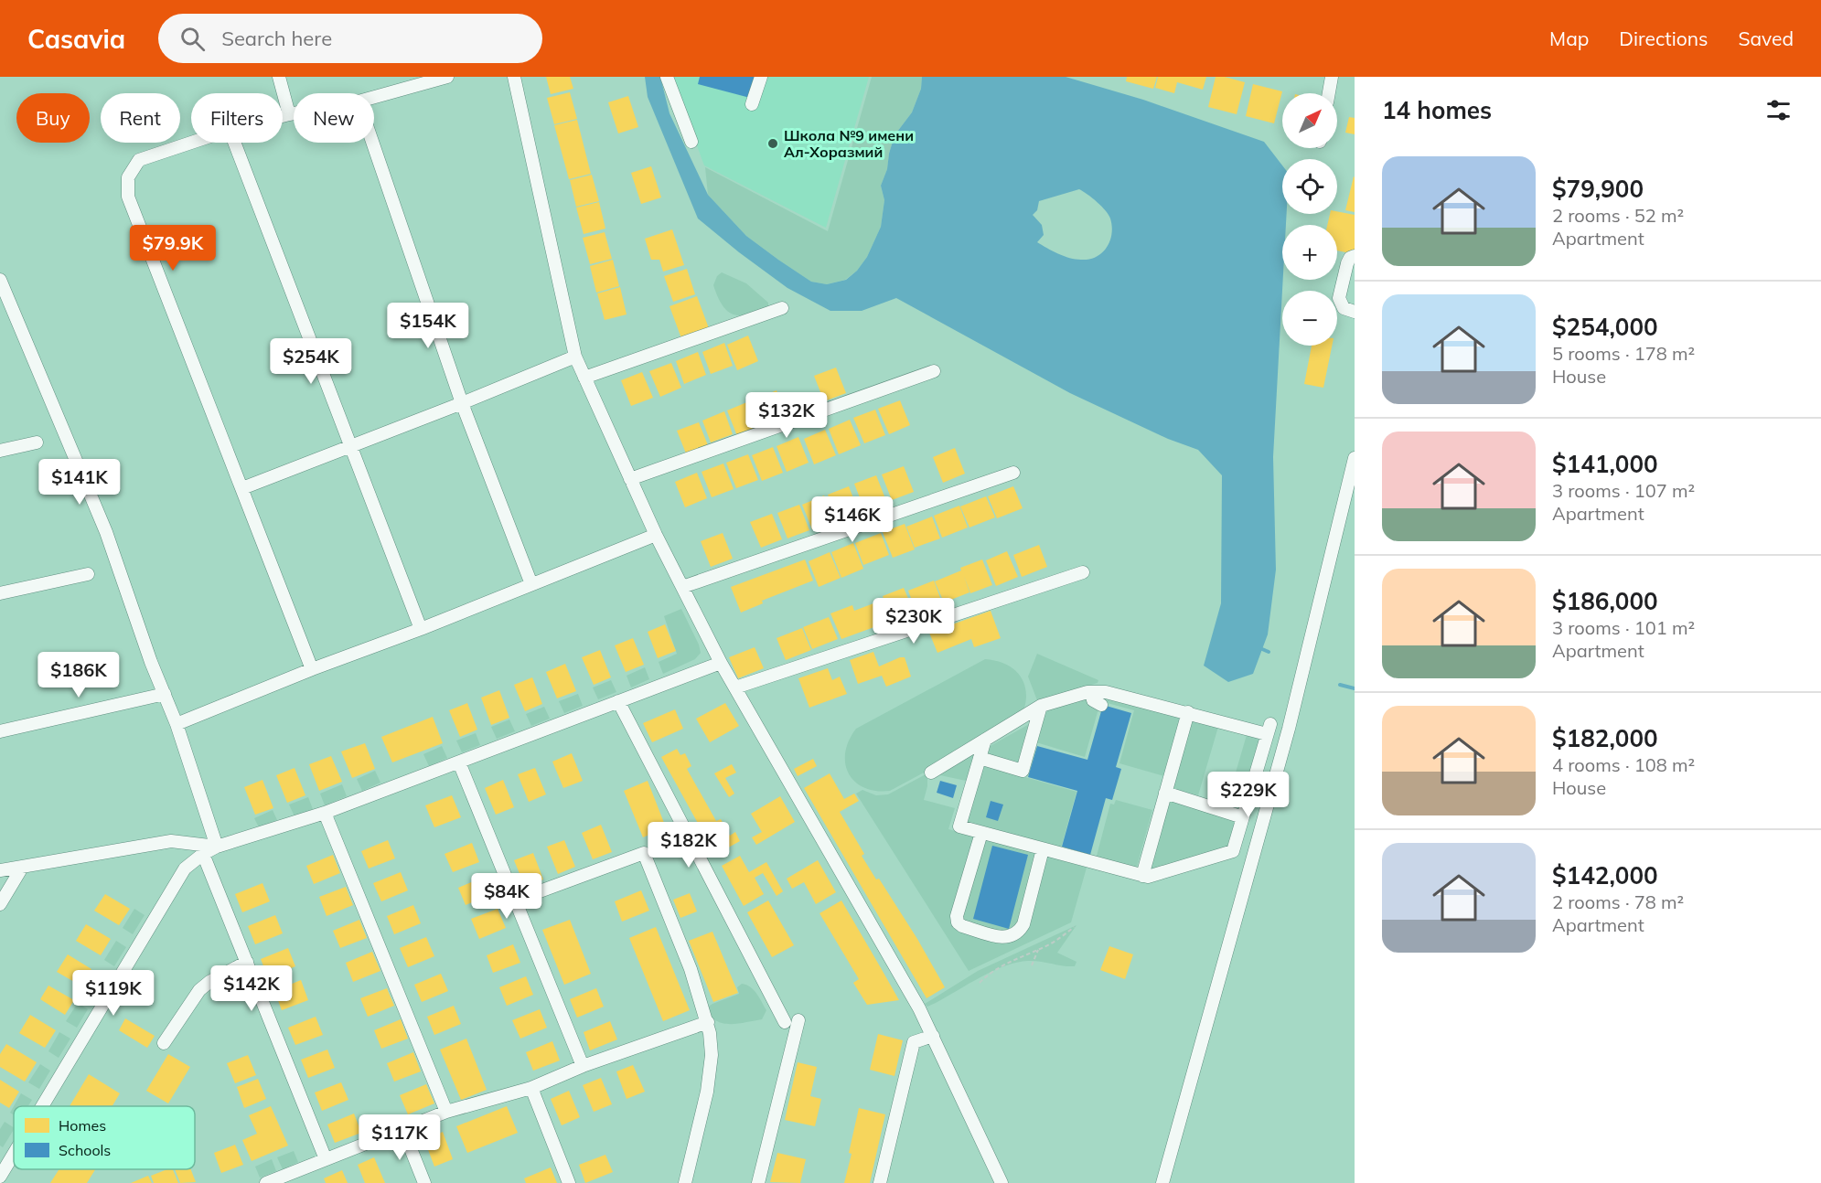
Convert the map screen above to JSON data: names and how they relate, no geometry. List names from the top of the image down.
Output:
{
  "places": ["Школа №9 имени Ал-Хоразмий"],
  "legend": ["Homes", "Schools"],
  "north": "top right",
  "page": {
    "header": "Casavia",
    "search": "Search here",
    "nav": ["Map", "Directions", "Saved"],
    "heading": "14 homes",
    "map_buttons": ["+", "−"],
    "chip": [
      "Buy",
      "Rent",
      "Filters",
      "New"
    ],
    "list": [
      {
        "name": "$79,900",
        "note": "2 rooms · 52 m² · Apartment"
      },
      {
        "name": "$254,000",
        "note": "5 rooms · 178 m² · House"
      },
      {
        "name": "$141,000",
        "note": "3 rooms · 107 m² · Apartment"
      },
      {
        "name": "$186,000",
        "note": "3 rooms · 101 m² · Apartment"
      },
      {
        "name": "$182,000",
        "note": "4 rooms · 108 m² · House"
      },
      {
        "name": "$142,000",
        "note": "2 rooms · 78 m² · Apartment"
      }
    ],
    "price": [
      "$79.9K",
      "$154K",
      "$254K",
      "$132K",
      "$141K",
      "$146K",
      "$230K",
      "$186K",
      "$229K",
      "$182K",
      "$84K",
      "$142K",
      "$119K",
      "$117K"
    ]
  }
}
